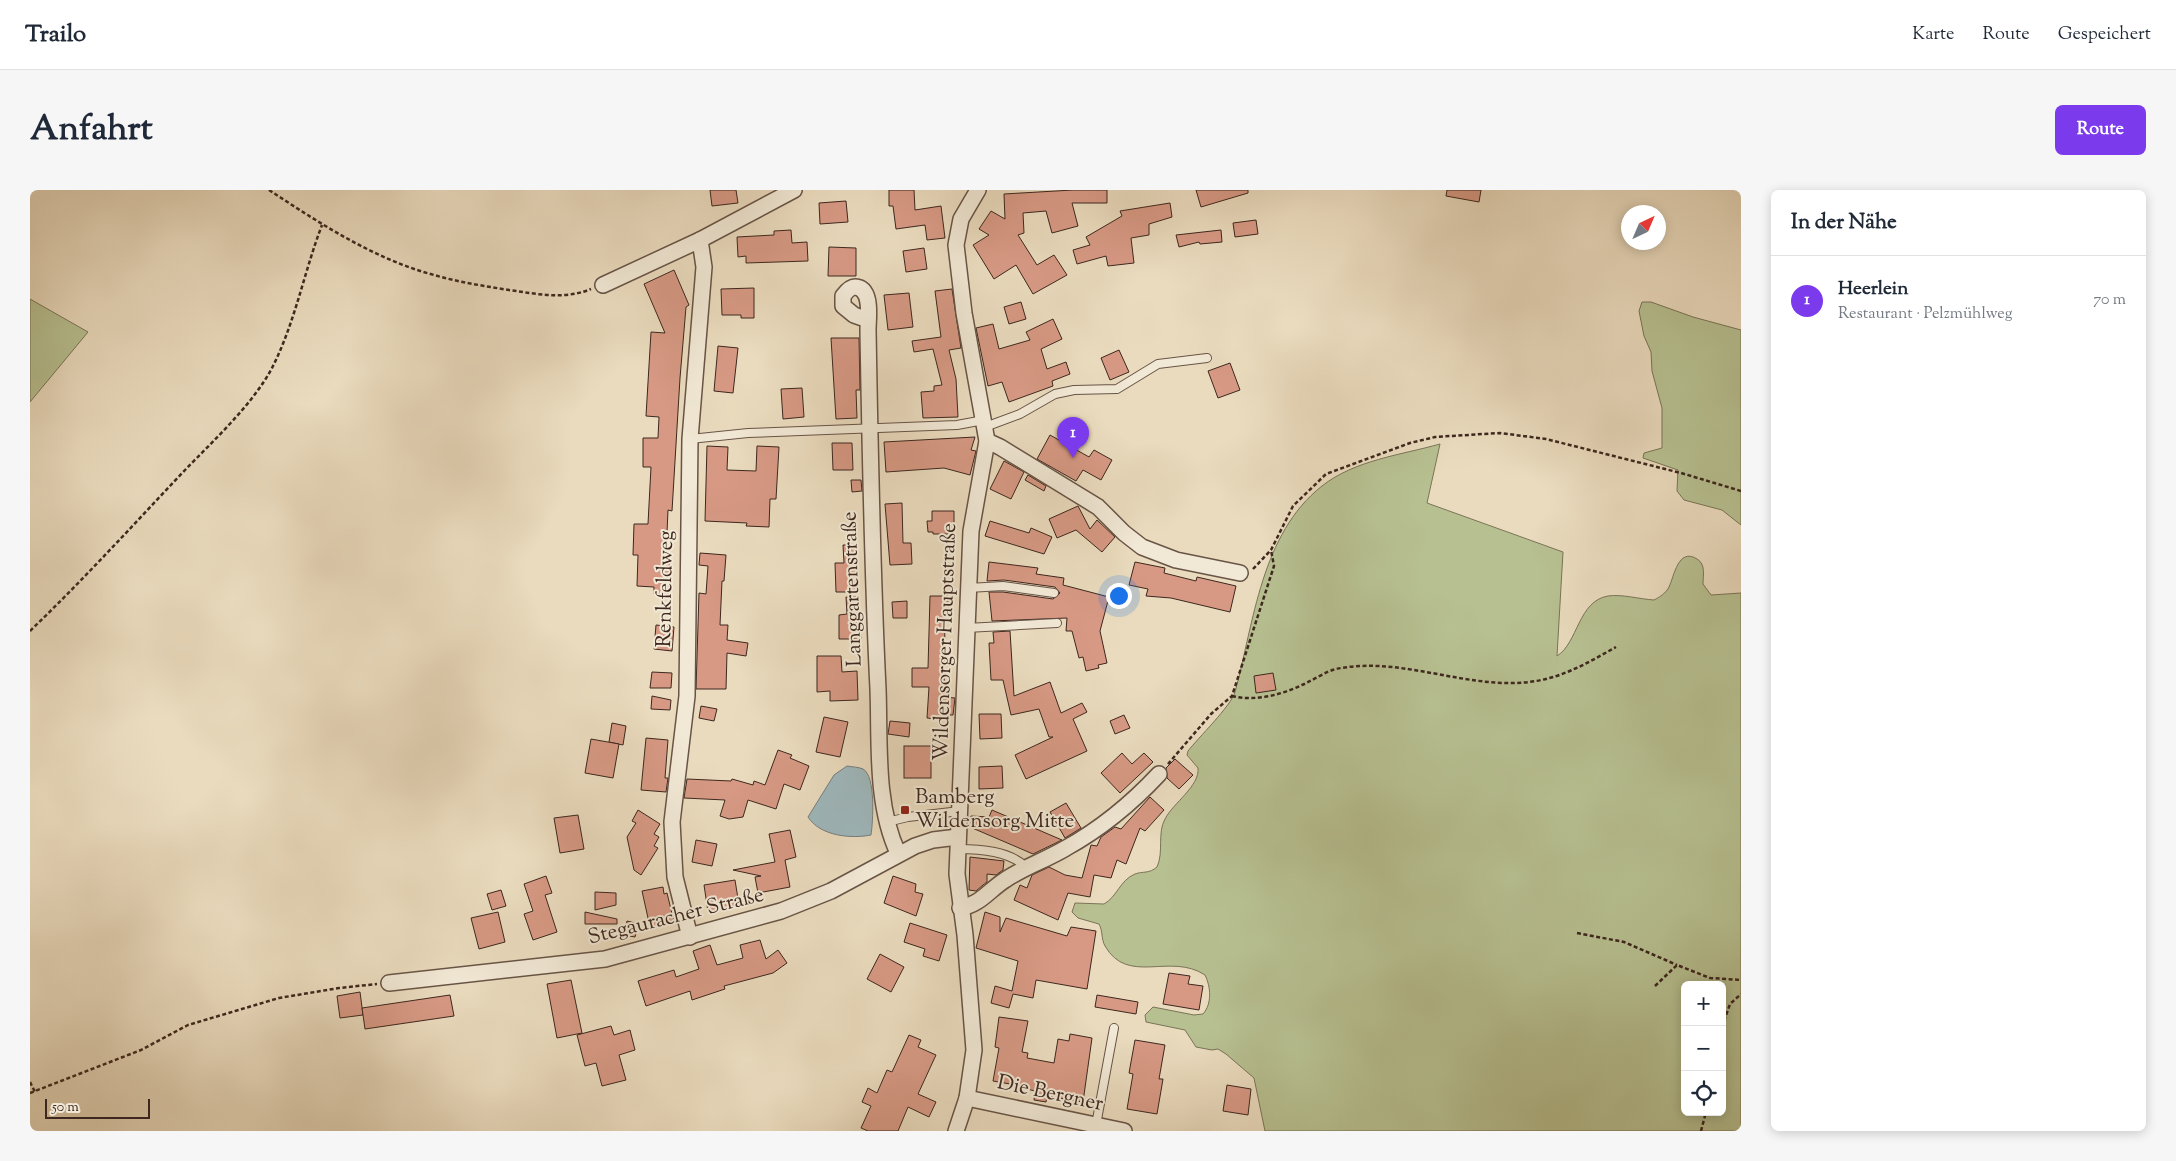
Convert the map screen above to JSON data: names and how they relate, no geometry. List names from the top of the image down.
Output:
{
  "streets": {
    "street": [
      "Renkfeldweg",
      "Langgartenstraße",
      "Wildensorger Hauptstraße",
      "Stegauracher Straße",
      "Die Bergner"
    ]
  },
  "crossings": [
    ["Renkfeldweg", "Stegauracher Straße"],
    ["Langgartenstraße", "Stegauracher Straße"],
    ["Wildensorger Hauptstraße", "Stegauracher Straße"],
    ["Wildensorger Hauptstraße", "Die Bergner"]
  ],
  "places": {
    "transit": ["Bamberg Wildensorg Mitte"]
  },
  "scale_bar": "50 m",
  "north": "top right",
  "page": {
    "header": "Trailo",
    "nav": ["Karte", "Route", "Gespeichert"],
    "title": "Anfahrt",
    "buttons": "Route",
    "heading": "In der Nähe",
    "list": [
      {
        "mark": "1",
        "name": "Heerlein",
        "note": "Restaurant · Pelzmühlweg",
        "value": "70 m"
      }
    ],
    "pins": "1",
    "map_buttons": ["+", "−"],
    "scale": "50 m"
  }
}
